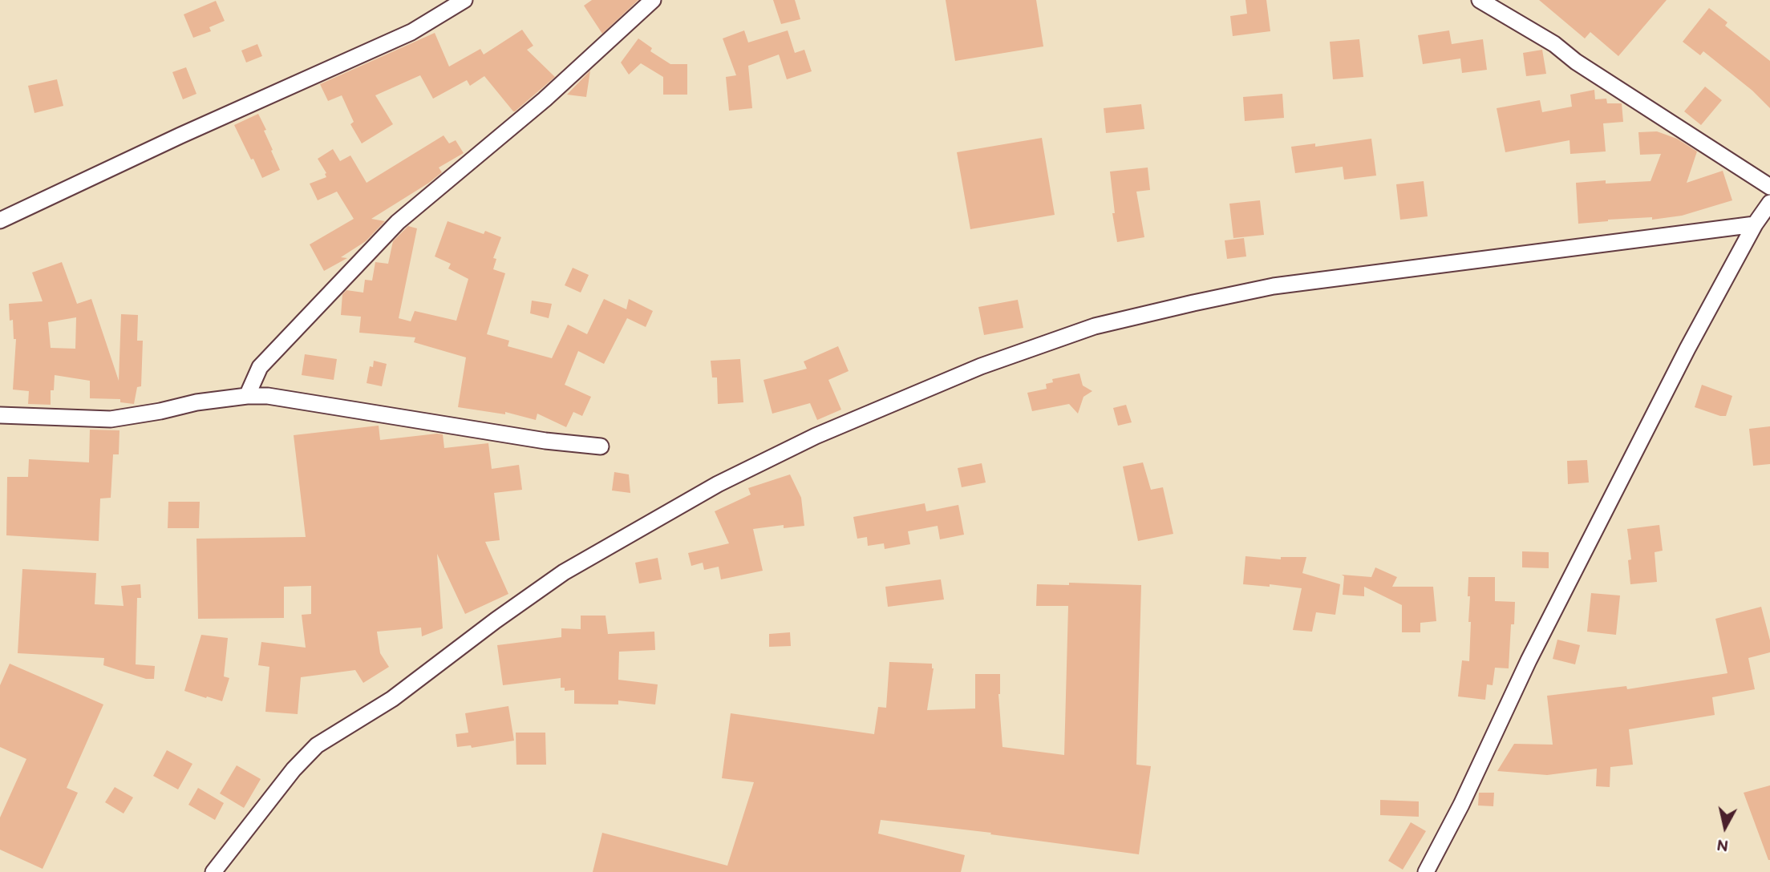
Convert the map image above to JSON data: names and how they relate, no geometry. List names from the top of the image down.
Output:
{
  "north": "bottom"
}
